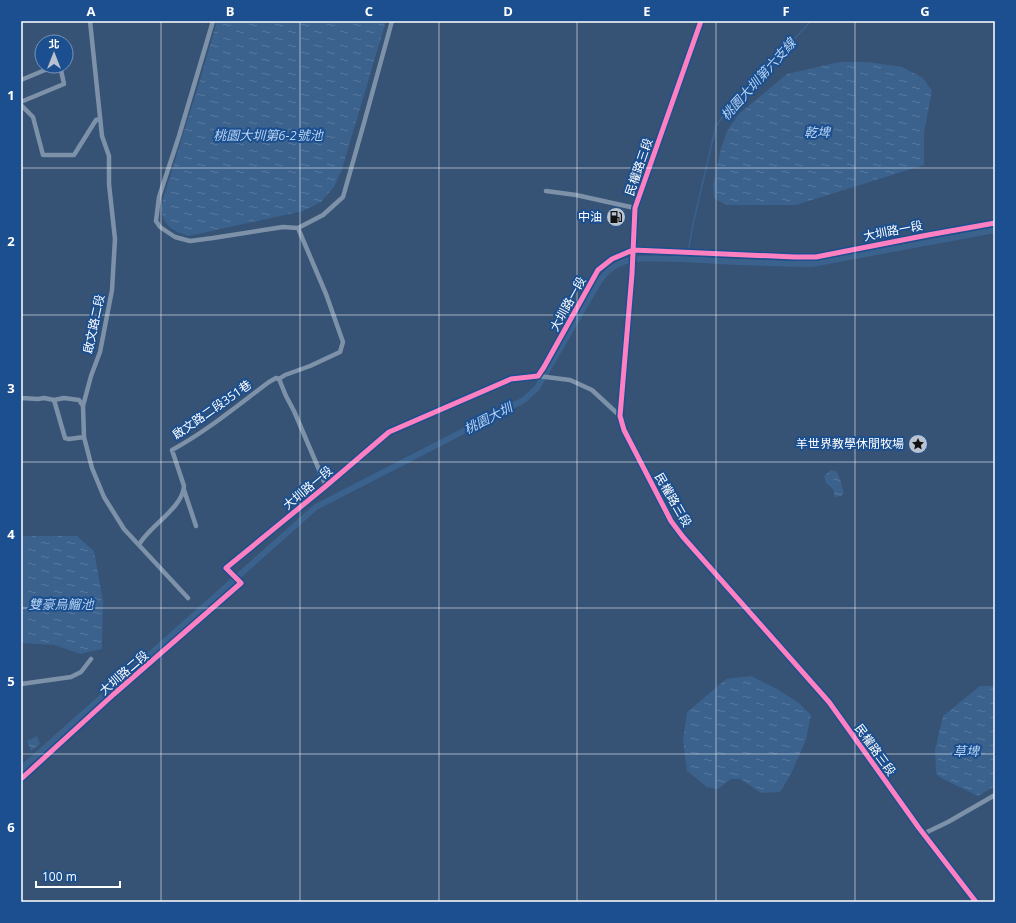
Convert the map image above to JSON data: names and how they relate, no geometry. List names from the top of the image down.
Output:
{
  "streets": {
    "street": [
      "民權路三段",
      "大圳路一段",
      "啟文路二段",
      "啟文路二段351巷",
      "大圳路二段"
    ]
  },
  "crossings": [
    ["民權路三段", "大圳路一段"],
    ["大圳路一段", "大圳路二段"]
  ],
  "water": [
    "桃園大圳第六支線",
    "乾埤",
    "桃園大圳第6-2號池",
    "桃園大圳",
    "雙豪烏鰡池",
    "草埤"
  ],
  "places": {
    "fuel station": ["中油"],
    "place": ["羊世界教學休閒牧場"]
  },
  "scale_bar": "100 m",
  "north": "top",
  "grid": {
    "columns": [
      "A",
      "B",
      "C",
      "D",
      "E",
      "F",
      "G"
    ],
    "rows": [
      "1",
      "2",
      "3",
      "4",
      "5",
      "6"
    ]
  }
}
